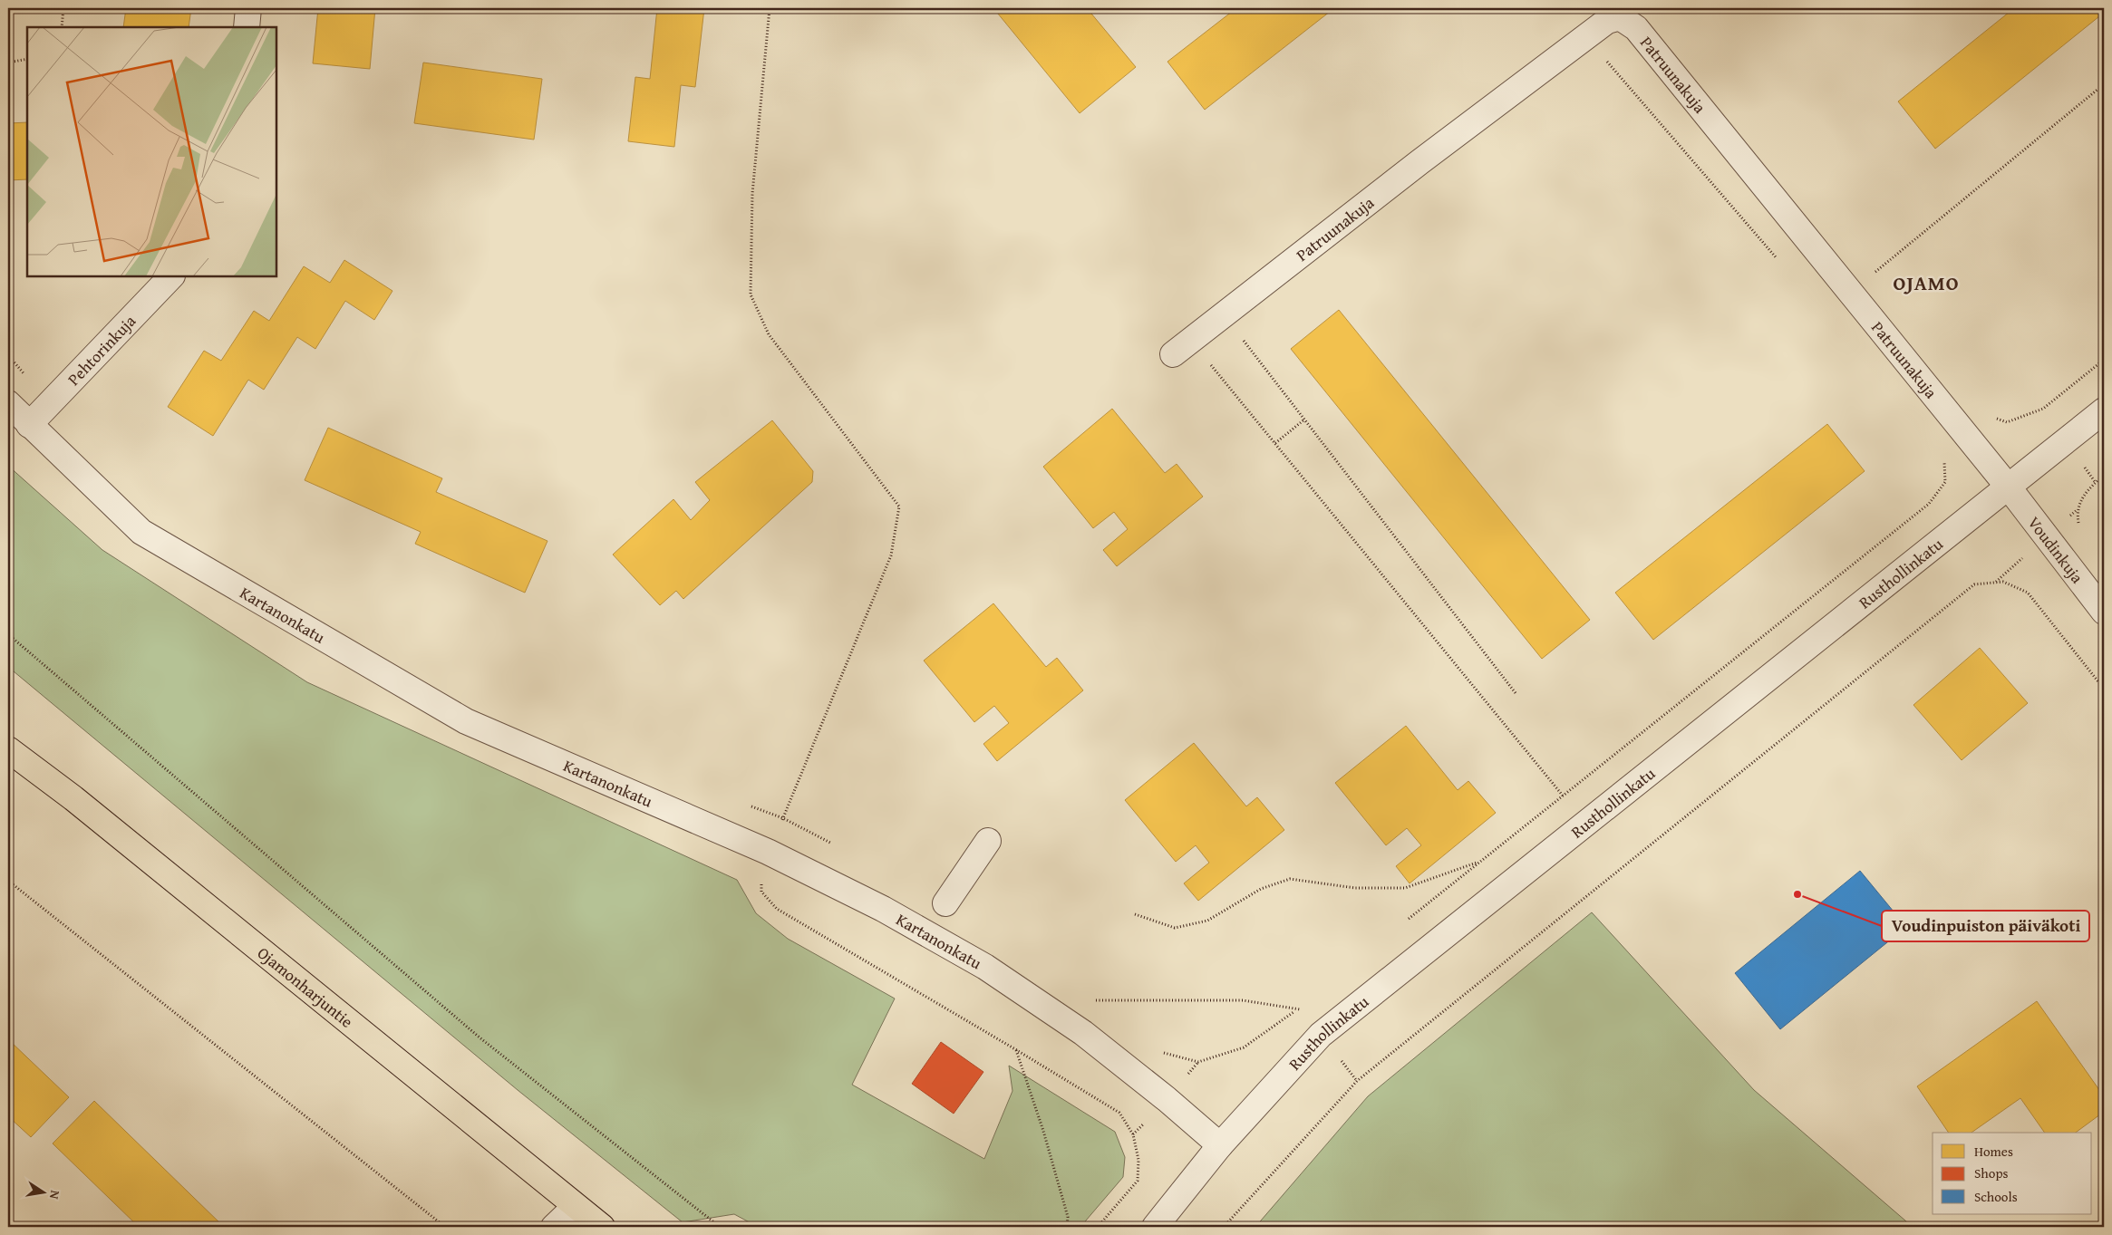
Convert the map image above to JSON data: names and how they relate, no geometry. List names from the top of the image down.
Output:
{
  "streets": {
    "main road": ["Ojamonharjuntie"],
    "street": [
      "Patruunakuja",
      "Pehtorinkuja",
      "Voudinkuja",
      "Rusthollinkatu",
      "Kartanonkatu"
    ]
  },
  "crossings": [
    ["Patruunakuja", "Voudinkuja"],
    ["Patruunakuja", "Rusthollinkatu"],
    ["Pehtorinkuja", "Kartanonkatu"],
    ["Voudinkuja", "Rusthollinkatu"],
    ["Rusthollinkatu", "Kartanonkatu"]
  ],
  "districts": ["OJAMO"],
  "places": ["Voudinpuiston päiväkoti"],
  "legend": ["Homes", "Shops", "Schools"],
  "north": "right"
}
